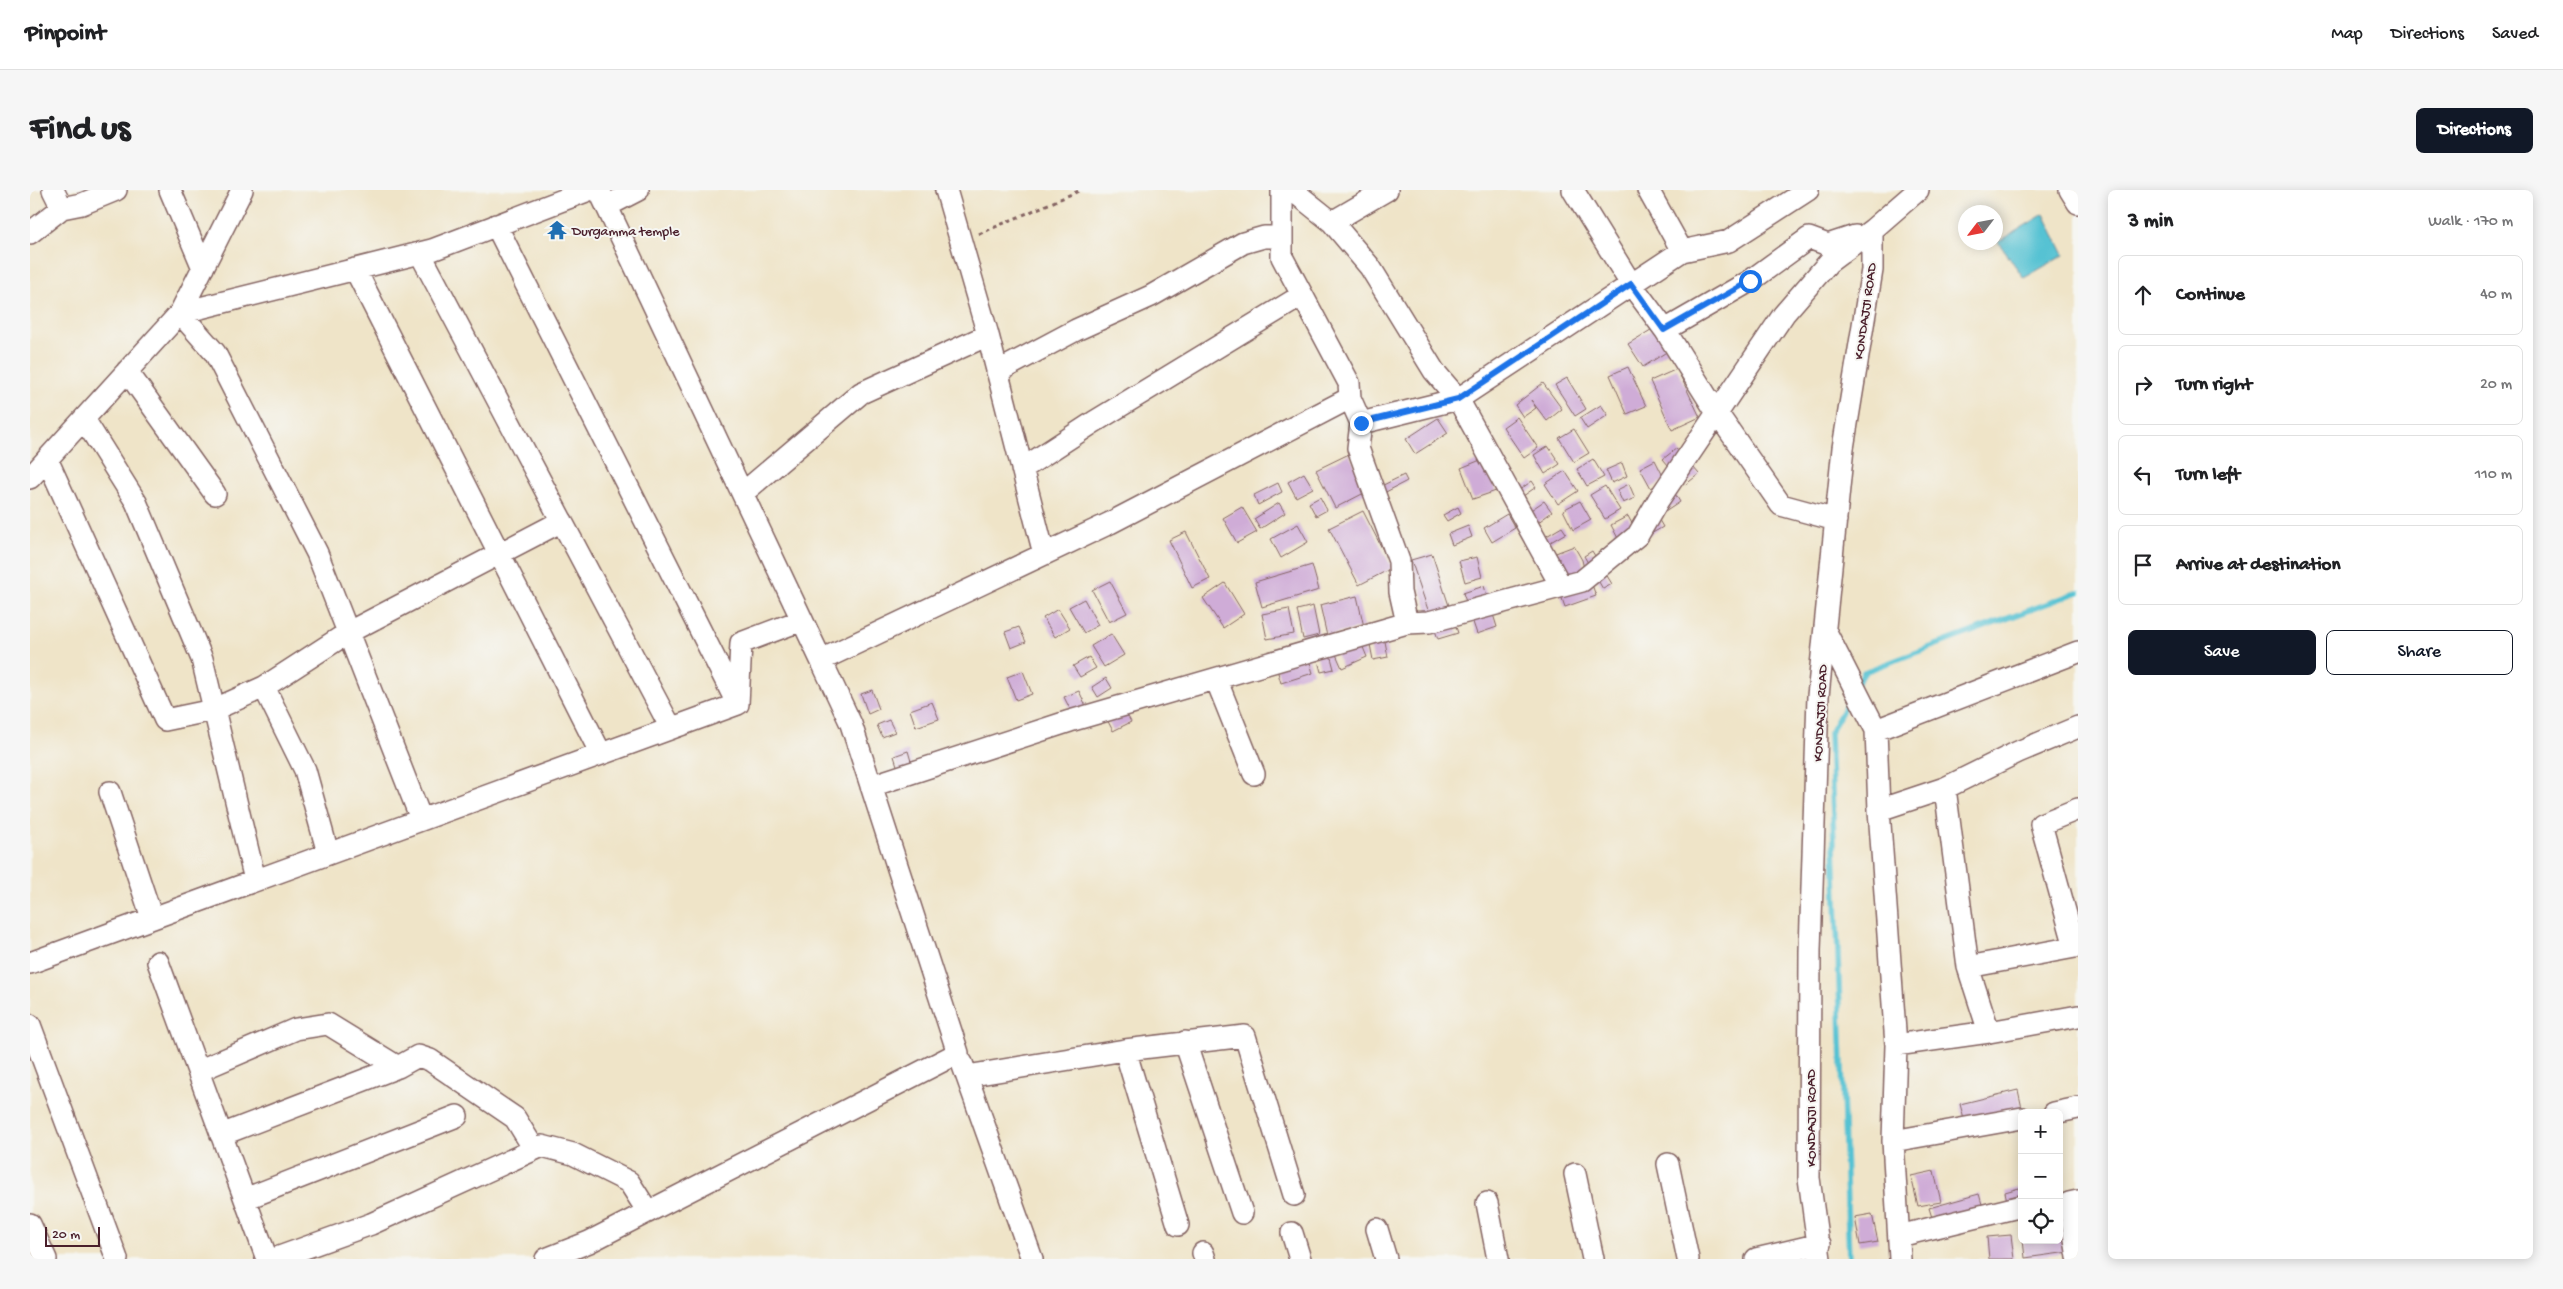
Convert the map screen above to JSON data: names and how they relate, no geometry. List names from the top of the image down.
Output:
{
  "streets": {
    "street": ["KONDAJJI ROAD"]
  },
  "places": {
    "temple": ["Durgamma temple"]
  },
  "scale_bar": "20 m",
  "north": "bottom left",
  "page": {
    "header": "Pinpoint",
    "nav": ["Map", "Directions", "Saved"],
    "buttons": [
      "Directions",
      ["Save", "Share"]
    ],
    "title": "Find us",
    "heading": ["3 min", "Walk · 170 m"],
    "list": [
      ["Continue", "40 m"],
      ["Turn right", "20 m"],
      ["Turn left", "110 m"],
      "Arrive at destination"
    ],
    "map_buttons": ["+", "−"],
    "scale": "20 m"
  }
}
